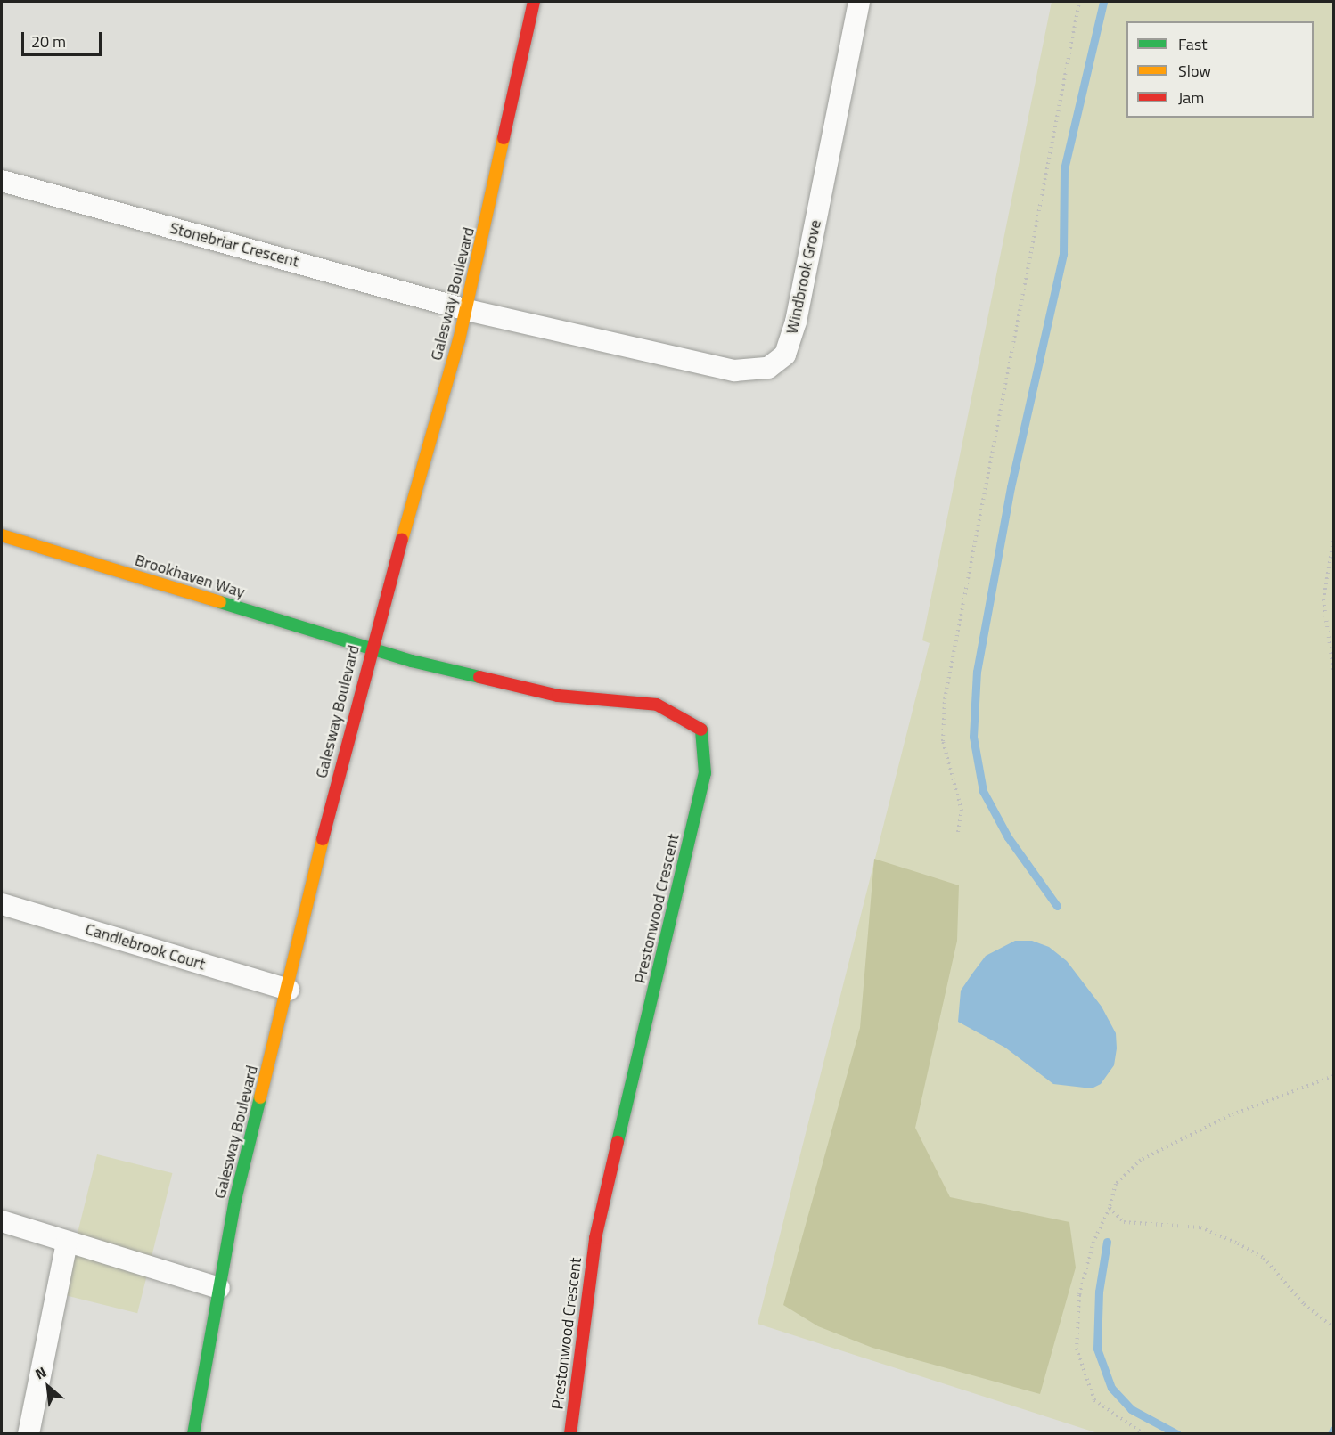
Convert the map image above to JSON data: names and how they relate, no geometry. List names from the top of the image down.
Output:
{
  "streets": {
    "street": [
      "Stonebriar Crescent",
      "Windbrook Grove",
      "Galesway Boulevard",
      "Brookhaven Way",
      "Prestonwood Crescent",
      "Candlebrook Court"
    ]
  },
  "crossings": [
    ["Stonebriar Crescent", "Windbrook Grove"],
    ["Stonebriar Crescent", "Galesway Boulevard"],
    ["Windbrook Grove", "Galesway Boulevard"],
    ["Galesway Boulevard", "Brookhaven Way"],
    ["Galesway Boulevard", "Prestonwood Crescent"],
    ["Galesway Boulevard", "Candlebrook Court"],
    ["Brookhaven Way", "Prestonwood Crescent"]
  ],
  "legend": ["Fast", "Slow", "Jam"],
  "scale_bar": "20 m",
  "north": "top left"
}
